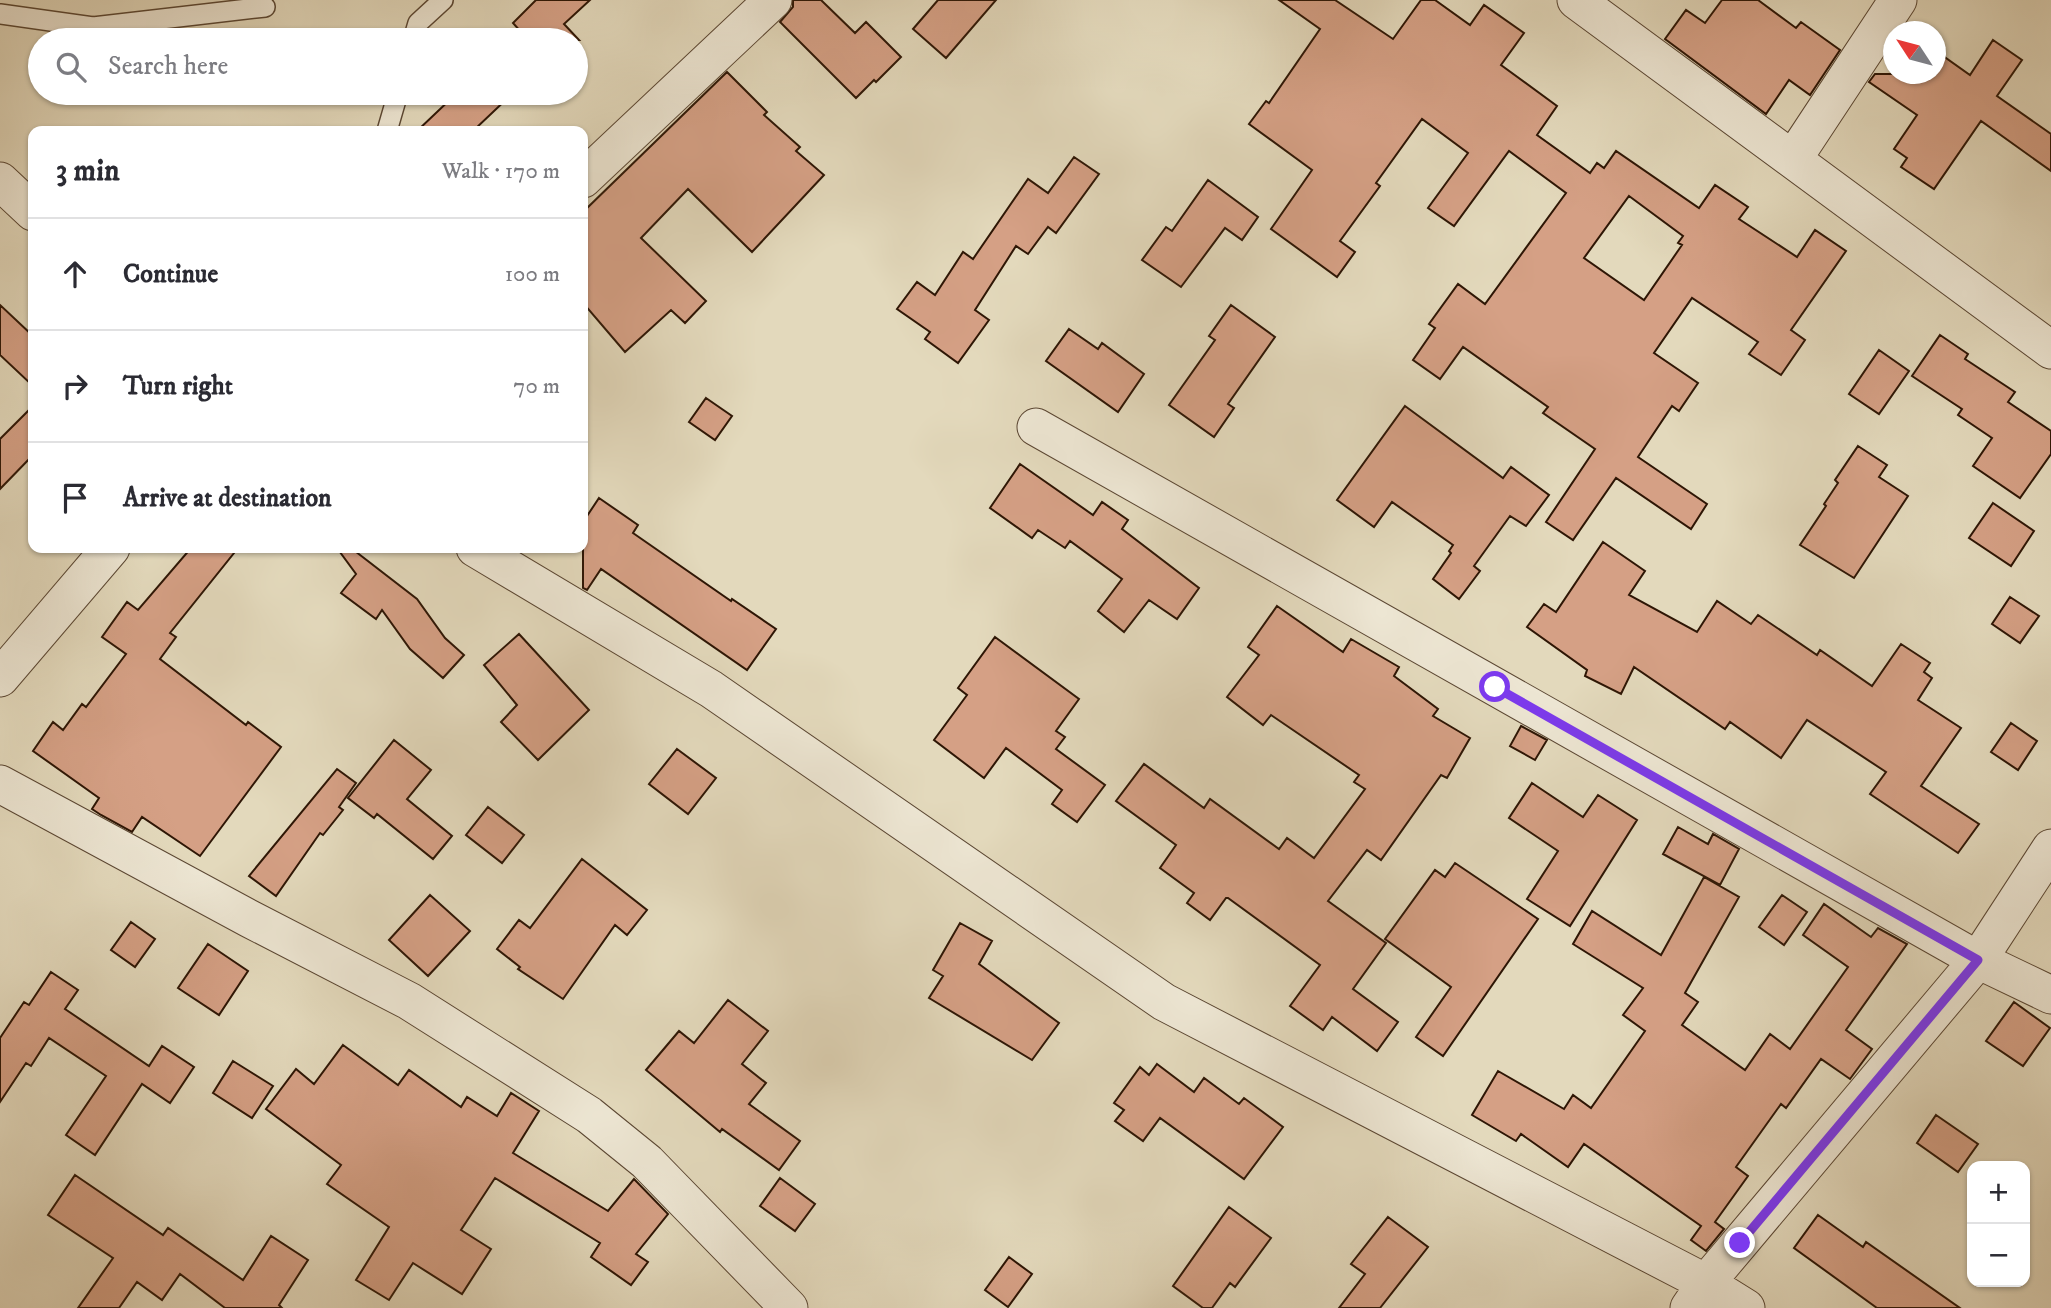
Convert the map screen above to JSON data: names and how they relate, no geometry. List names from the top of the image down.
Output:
{
  "north": "top left",
  "page": {
    "search": "Search here",
    "heading": ["3 min", "Walk · 170 m"],
    "list": [
      ["Continue", "100 m"],
      ["Turn right", "70 m"],
      "Arrive at destination"
    ],
    "map_buttons": ["+", "−"]
  }
}
